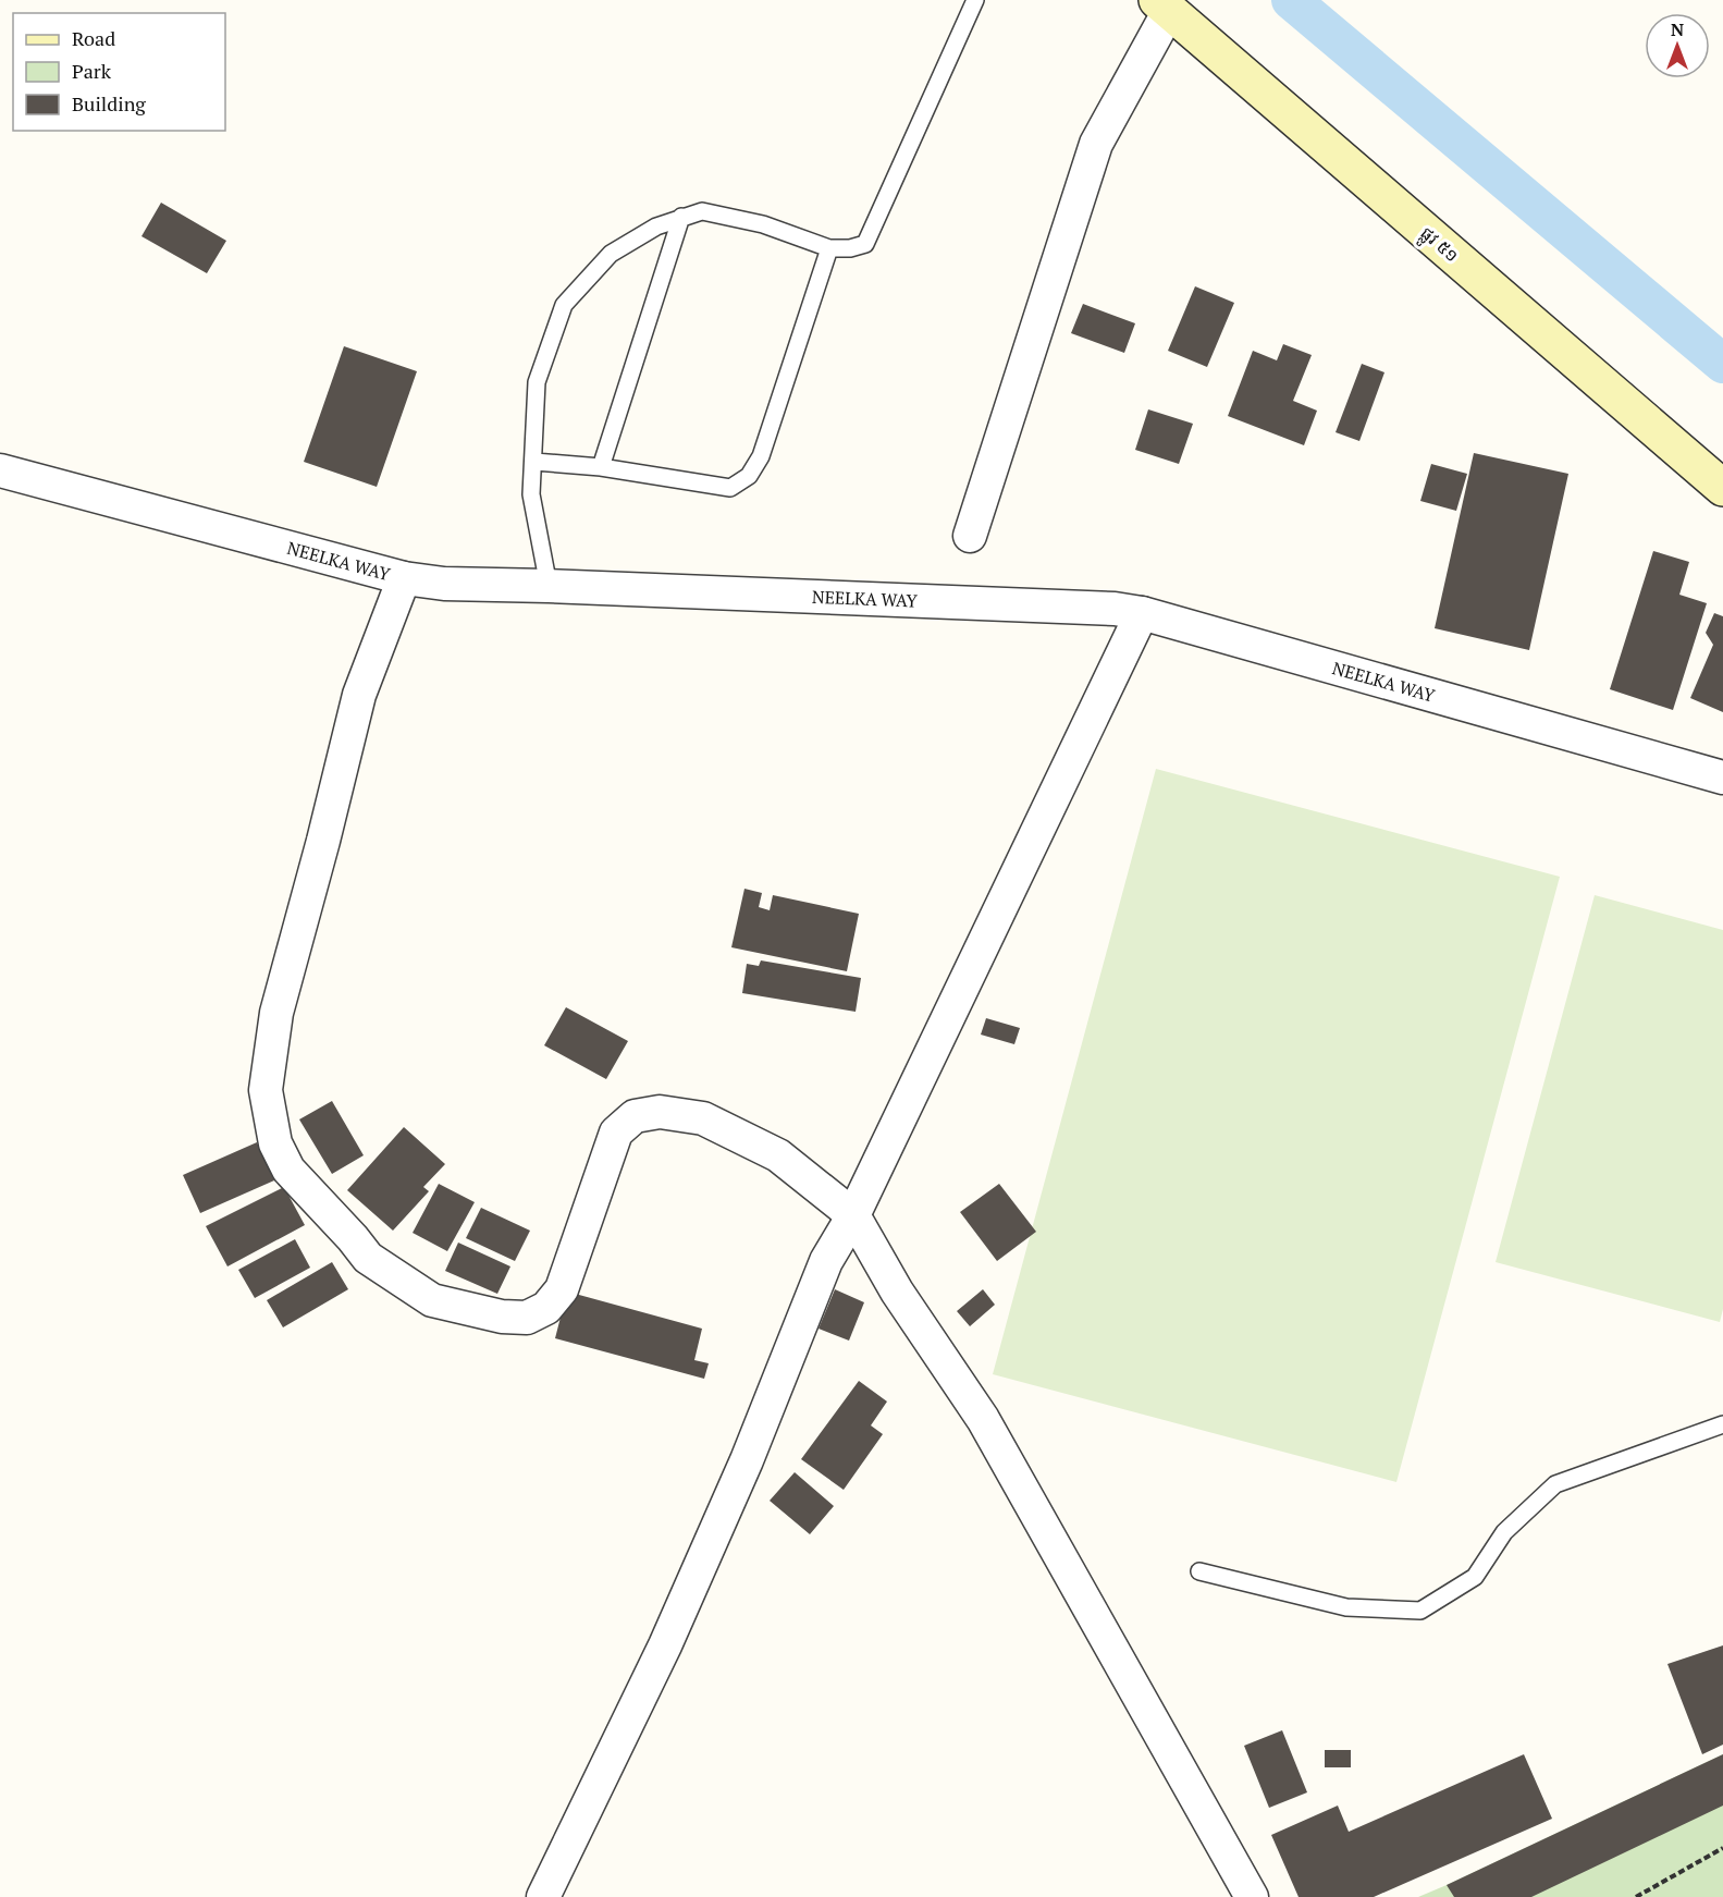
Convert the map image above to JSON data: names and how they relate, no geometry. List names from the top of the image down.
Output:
{
  "streets": {
    "main road": ["ផ្លូវ ៥១"],
    "street": ["NEELKA WAY"]
  },
  "legend": ["Road", "Park", "Building"],
  "north": "top"
}
